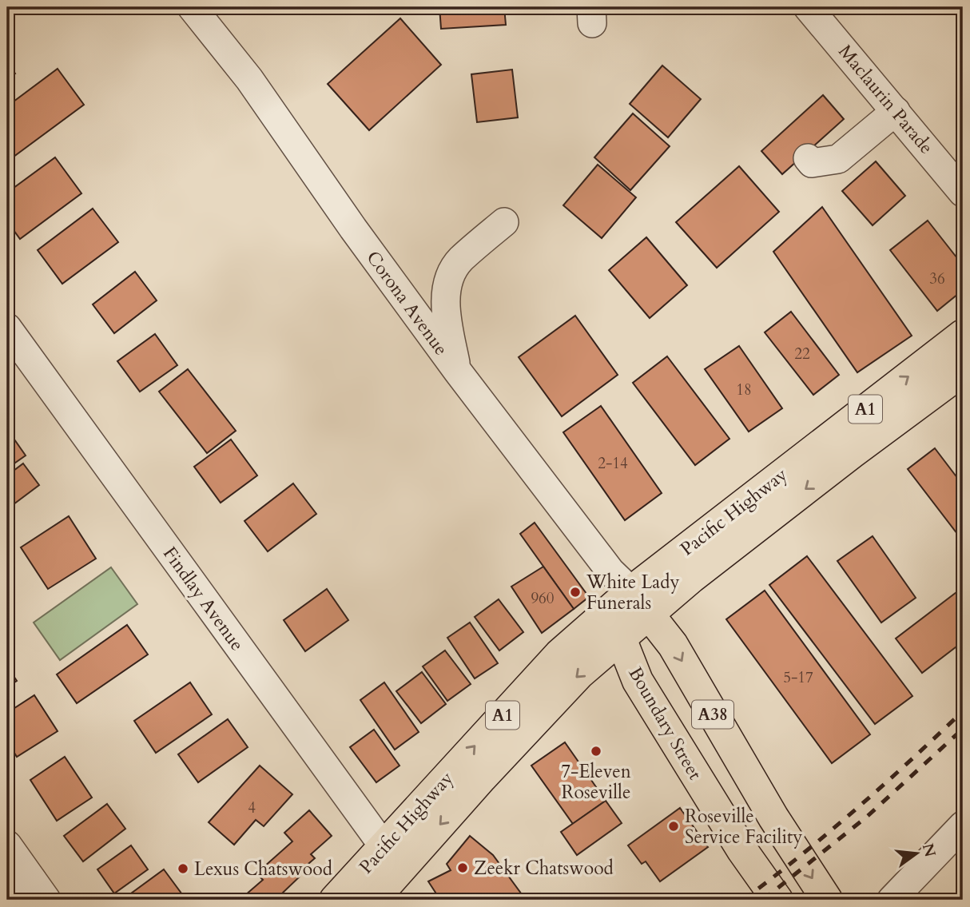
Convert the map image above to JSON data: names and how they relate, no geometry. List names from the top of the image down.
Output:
{
  "streets": {
    "highway": [
      "A1",
      "Pacific Highway",
      "A38",
      "Boundary Street"
    ],
    "street": ["Maclaurin Parade", "Corona Avenue", "Findlay Avenue"]
  },
  "crossings": [
    ["Corona Avenue", "Pacific Highway"],
    ["Corona Avenue", "A38"],
    ["Pacific Highway", "Findlay Avenue"],
    ["Pacific Highway", "A38"],
    ["Pacific Highway", "Boundary Street"]
  ],
  "places": [
    "White Lady Funerals",
    "7-Eleven Roseville",
    "Roseville Service Facility",
    "Zeekr Chatswood",
    "Lexus Chatswood"
  ],
  "house_numbers": [
    "36",
    "22",
    "18",
    "2-14",
    "960",
    "5-17",
    "4"
  ],
  "north": "right"
}
